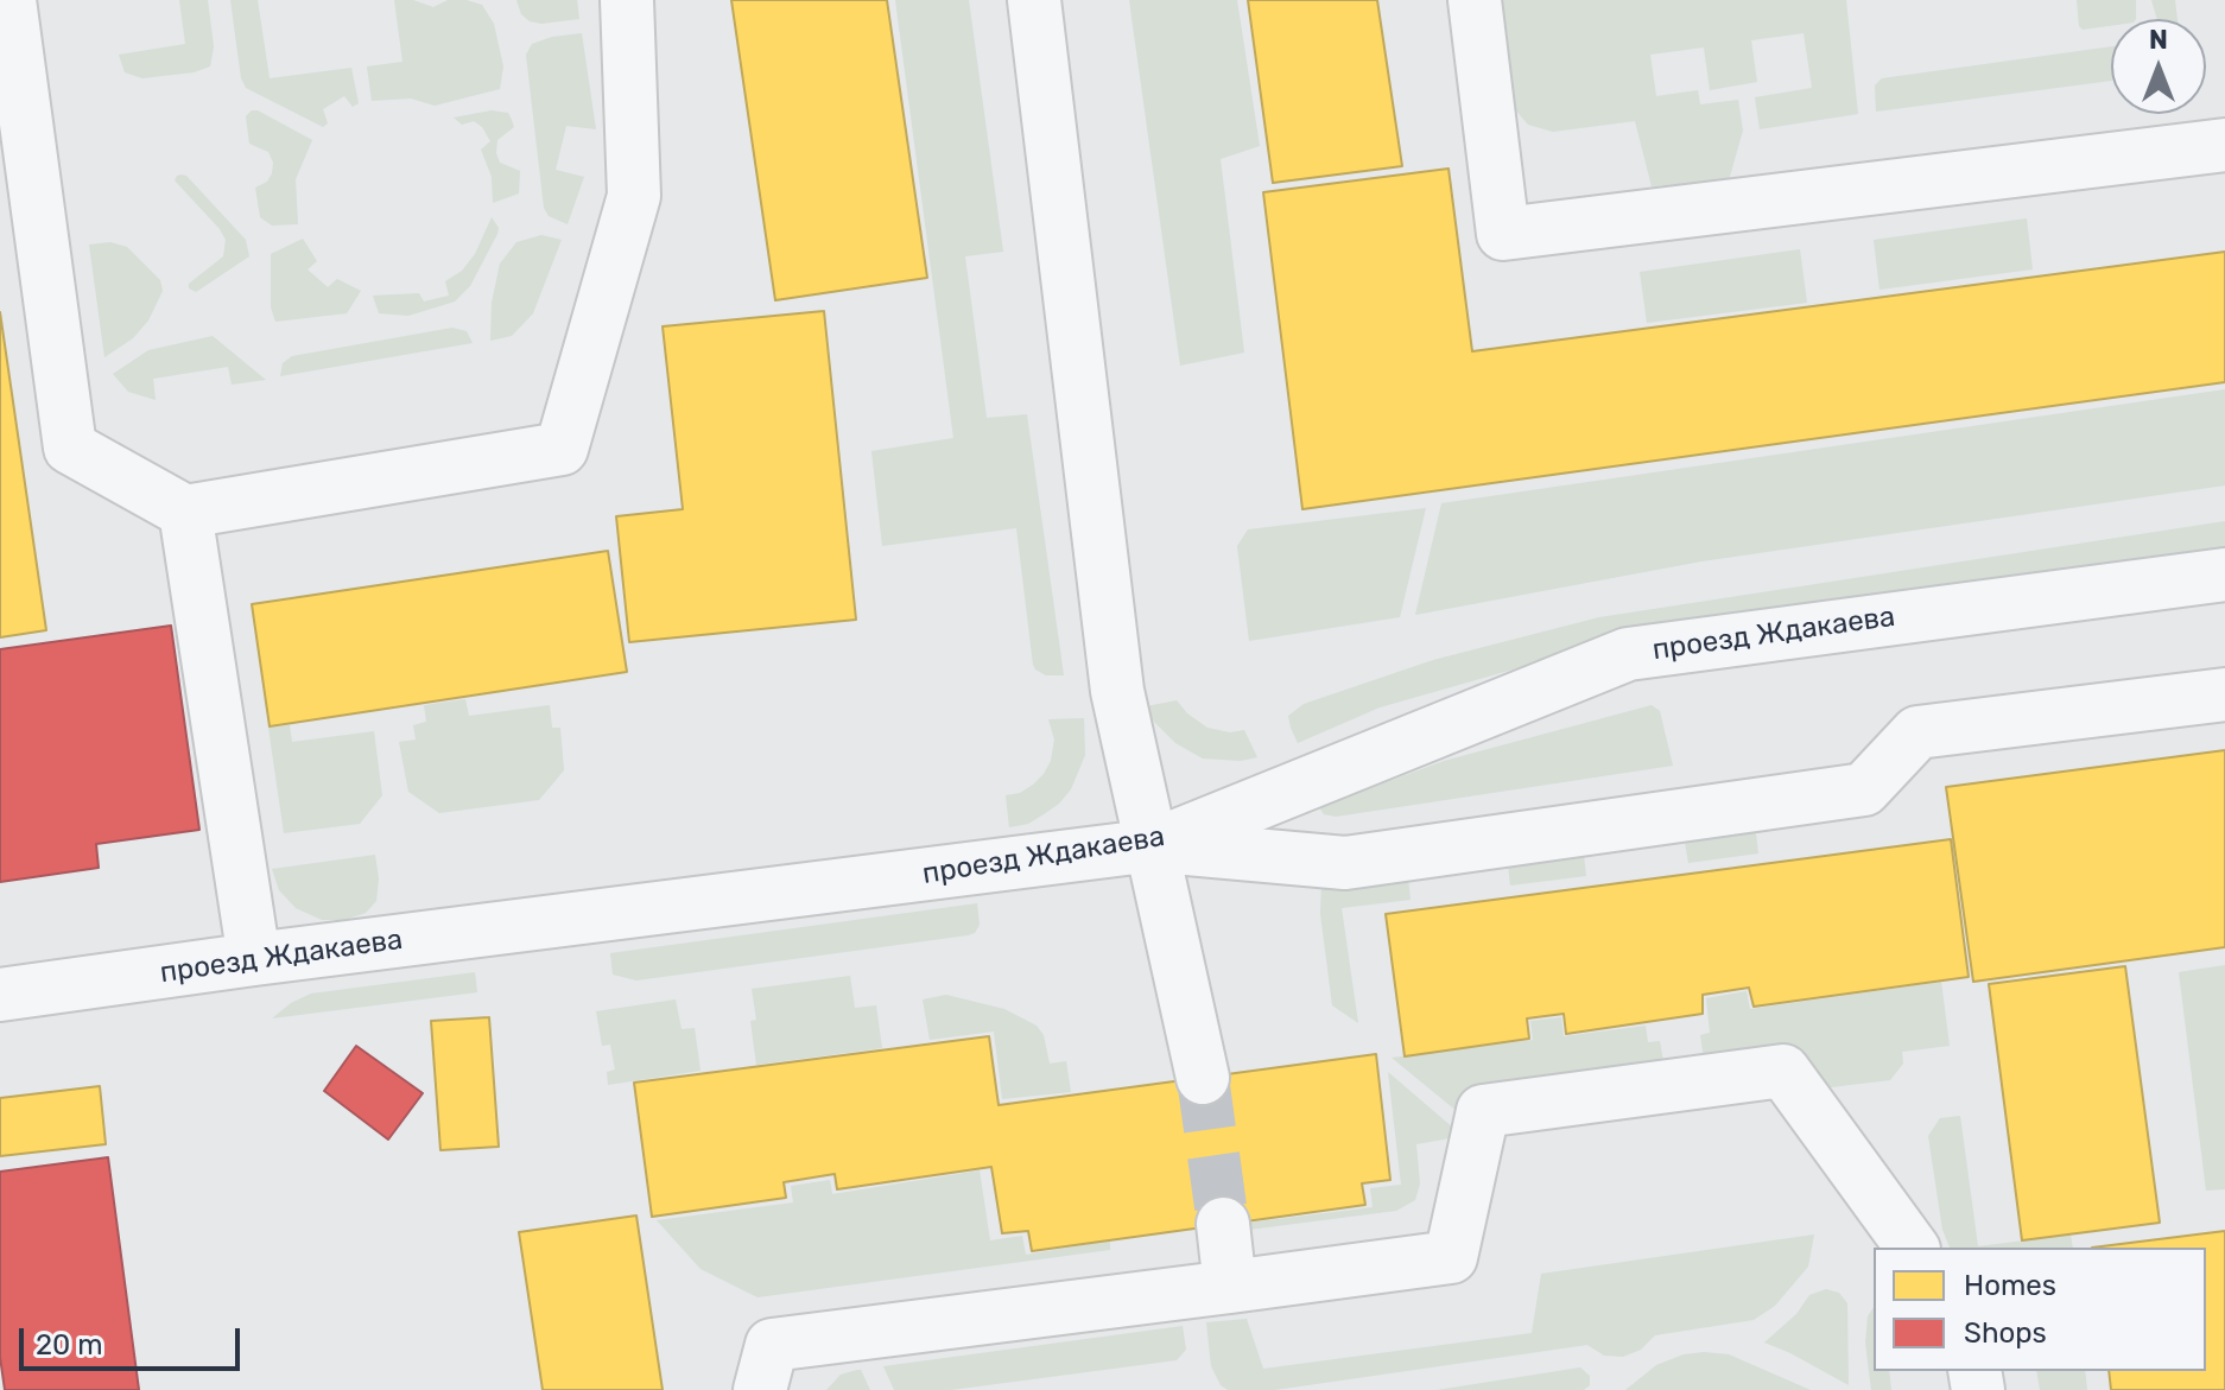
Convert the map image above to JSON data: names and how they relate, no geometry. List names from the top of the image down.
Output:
{
  "streets": {
    "street": ["проезд Ждакаева"]
  },
  "legend": ["Homes", "Shops"],
  "scale_bar": "20 m",
  "north": "top"
}
